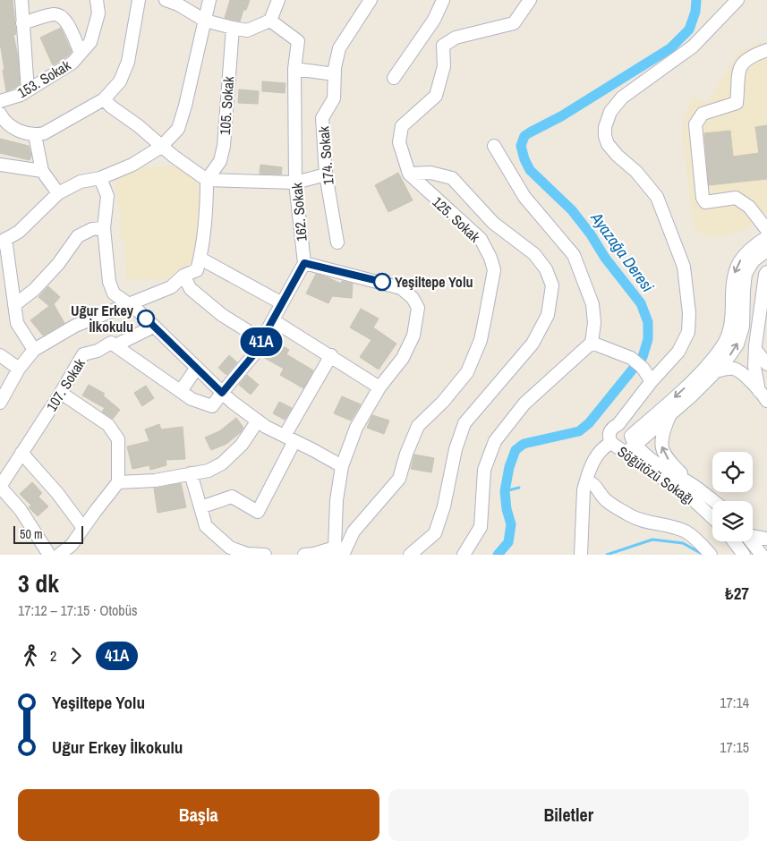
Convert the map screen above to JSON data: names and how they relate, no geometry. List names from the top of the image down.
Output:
{
  "streets": {
    "street": [
      "153. Sokak",
      "105. Sokak",
      "174. Sokak",
      "162. Sokak",
      "125. Sokak",
      "107. Sokak",
      "Söğütözü Sokağı"
    ]
  },
  "water": ["Ayazağa Deresi"],
  "places": ["Yeşiltepe Yolu", "Uğur Erkey İlkokulu"],
  "lines": ["bus line 41A"],
  "scale_bar": "50 m",
  "page": {
    "on_map": "41A",
    "scale": "50 m",
    "heading": ["3 dk", "17:12 – 17:15 · Otobüs", "₺27"],
    "legs": ["2", "41A"],
    "list": [
      {
        "name": "Yeşiltepe Yolu",
        "value": "17:14"
      },
      {
        "name": "Uğur Erkey İlkokulu",
        "value": "17:15"
      }
    ],
    "buttons": ["Başla", "Biletler"]
  }
}
